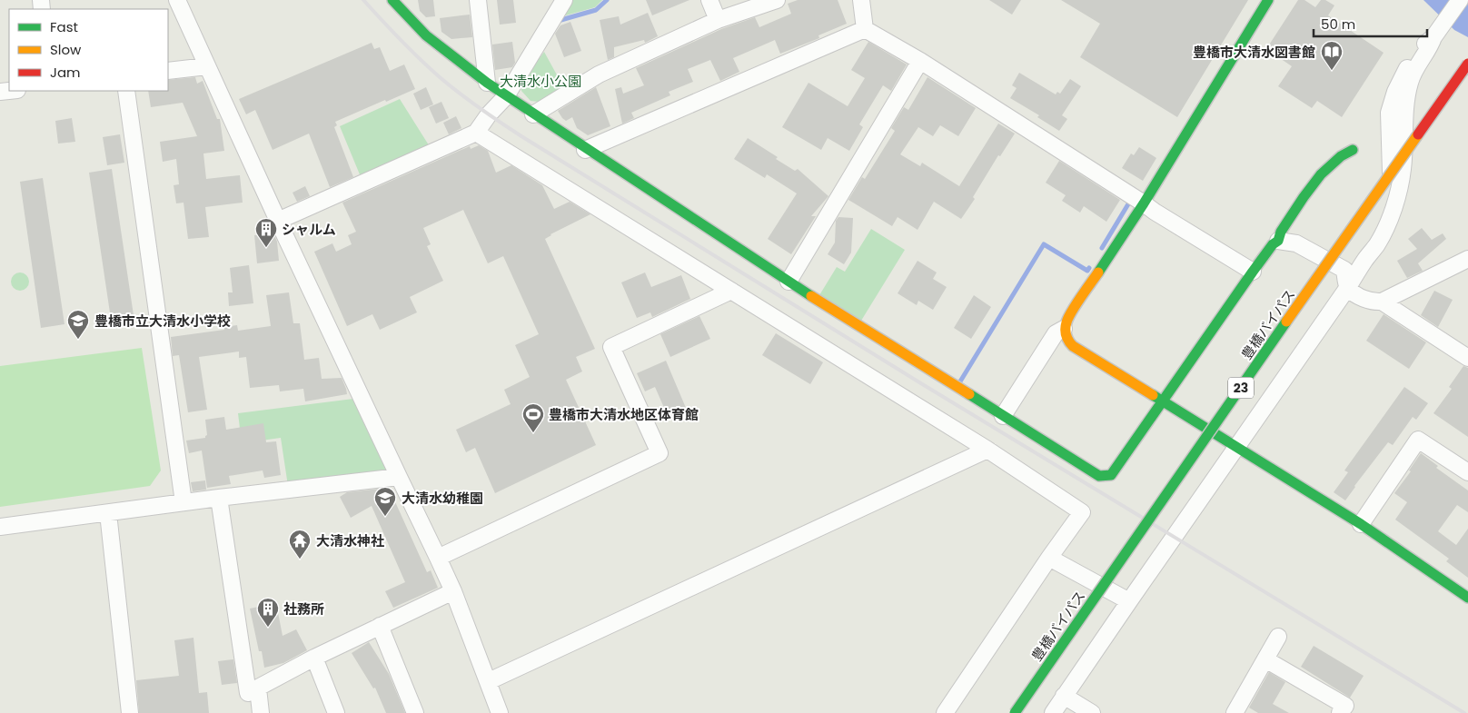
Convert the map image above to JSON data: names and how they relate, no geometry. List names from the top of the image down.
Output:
{
  "streets": {
    "main road": ["豊橋バイパス", "23"]
  },
  "parks": ["大清水小公園"],
  "places": {
    "library": ["豊橋市大清水図書館"],
    "building": ["シャルム", "社務所"],
    "school or university": ["豊橋市立大清水小学校", "大清水幼稚園"],
    "sports": ["豊橋市大清水地区体育館"],
    "temple": ["大清水神社"]
  },
  "legend": ["Fast", "Slow", "Jam"],
  "scale_bar": "50 m"
}
